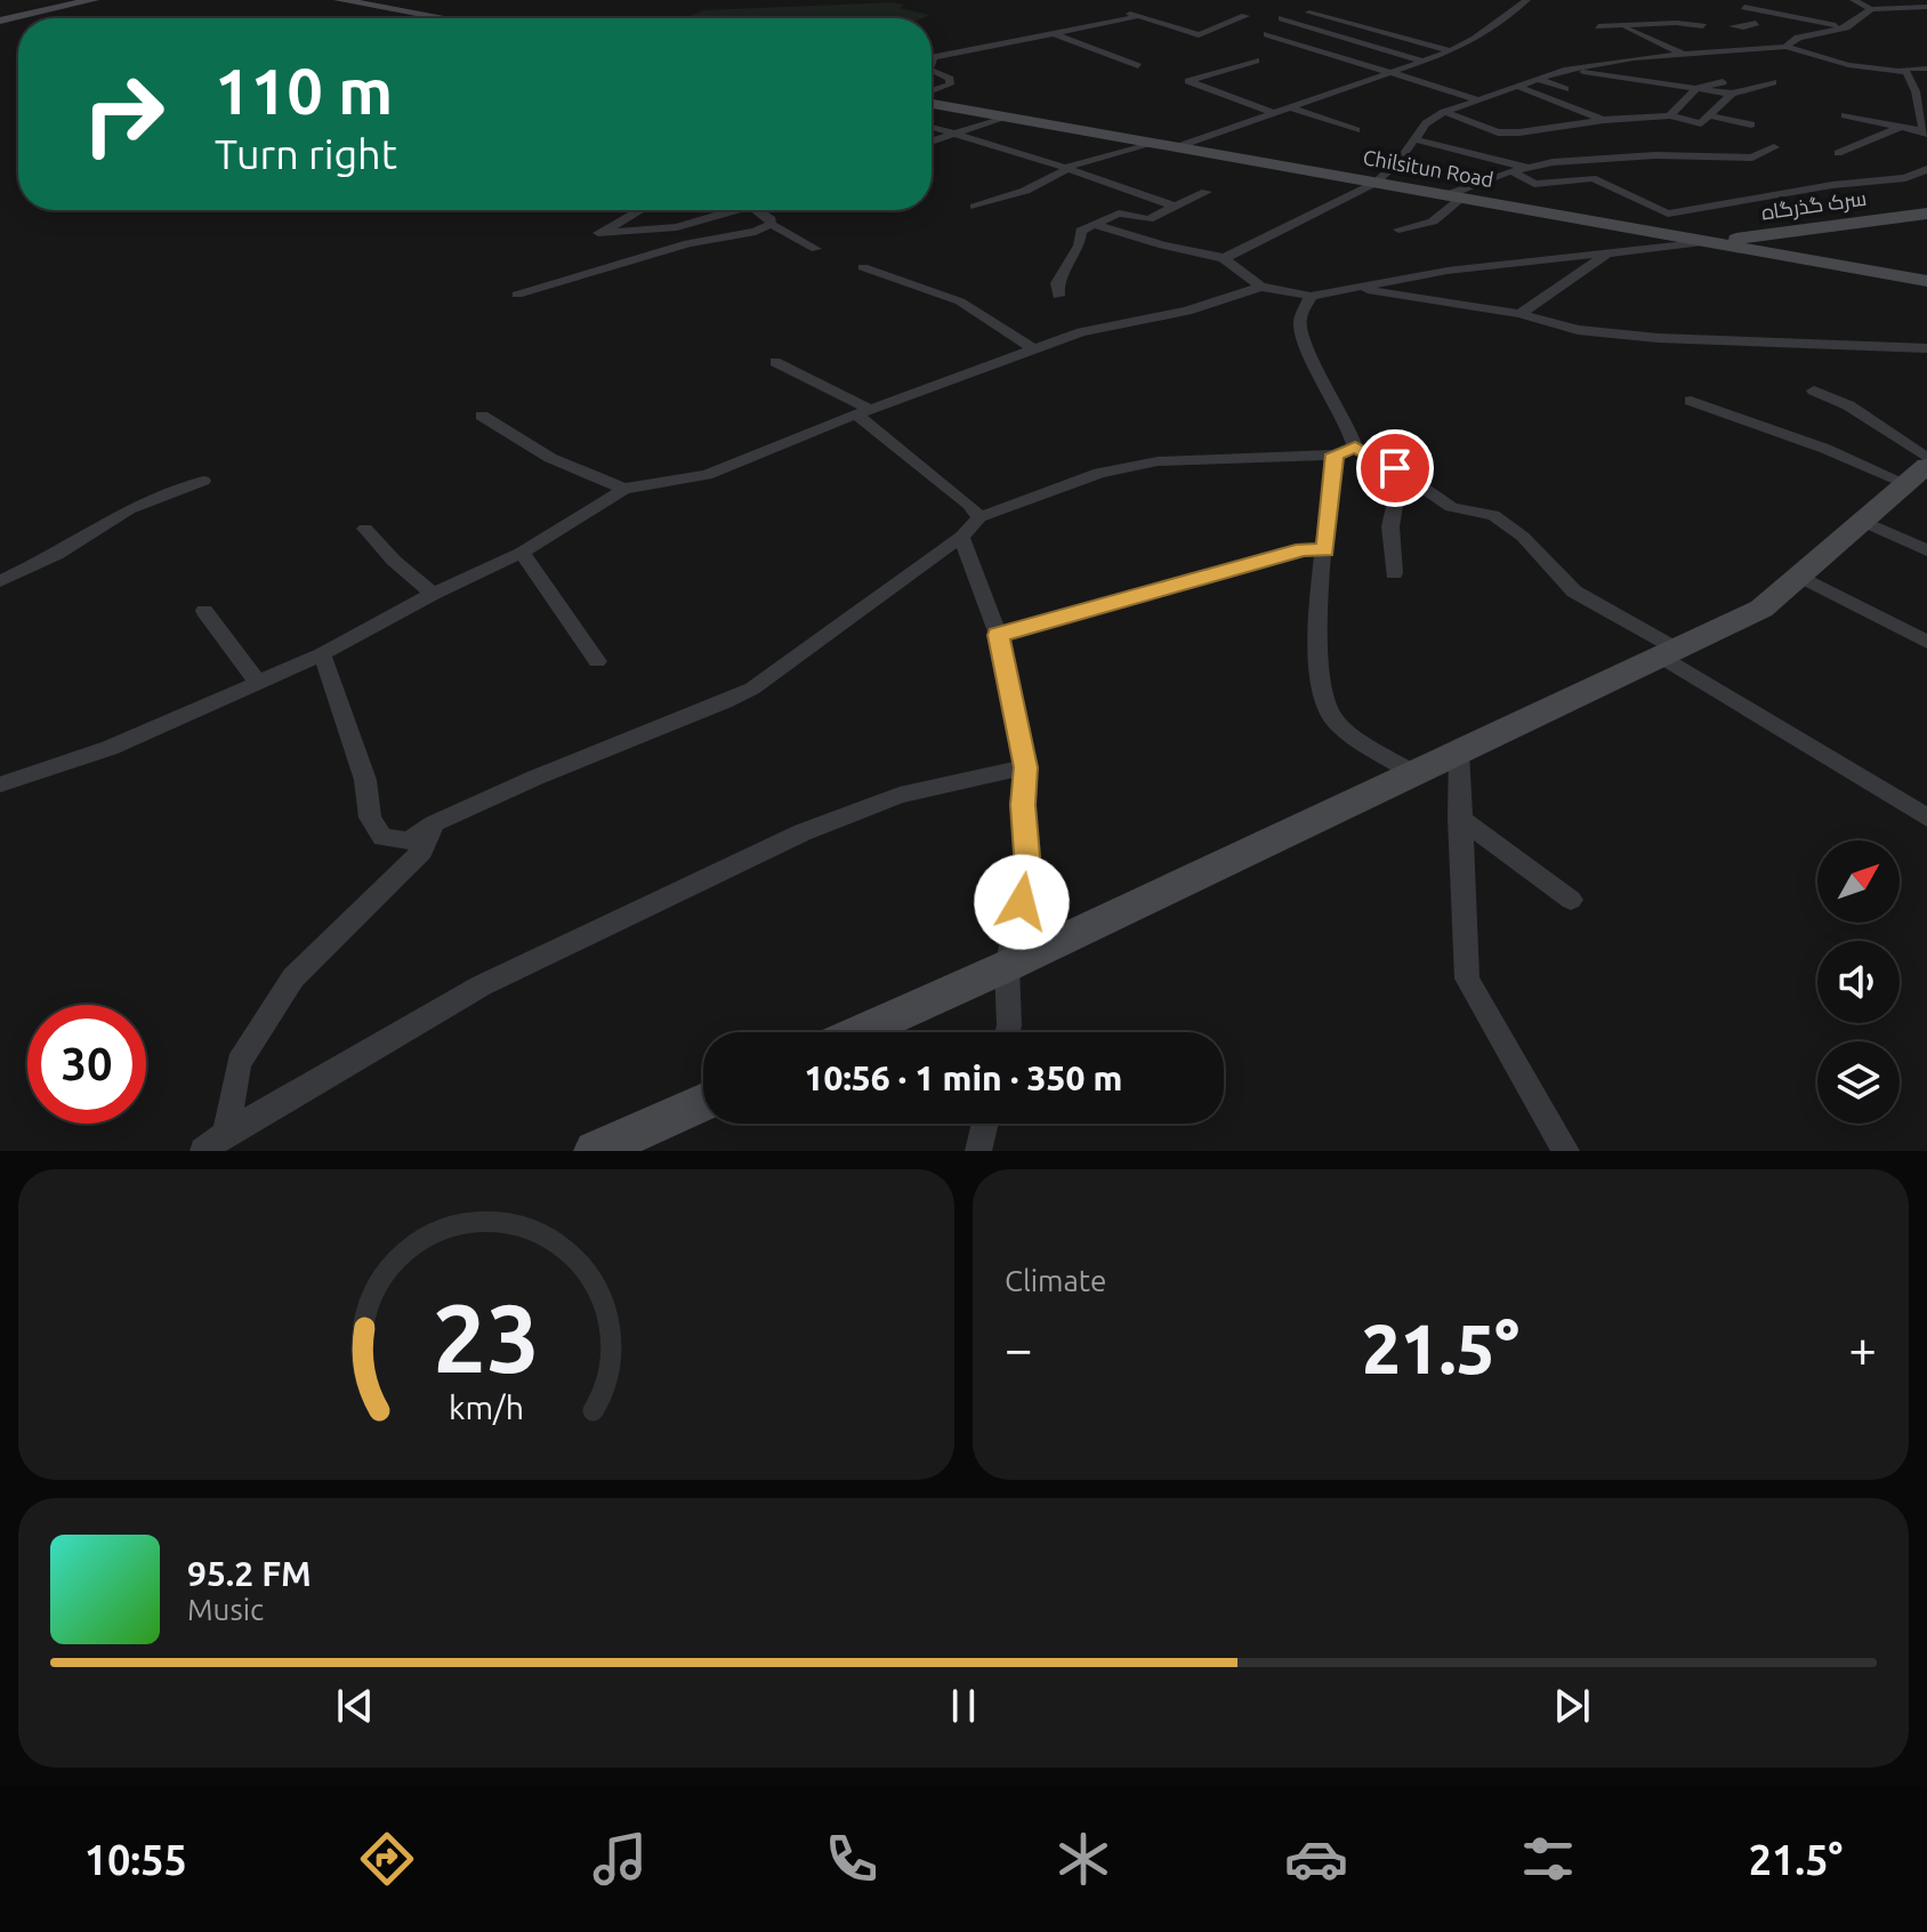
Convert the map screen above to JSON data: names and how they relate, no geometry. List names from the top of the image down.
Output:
{
  "streets": {
    "main road": ["Chilsitun Road", "سرک گذرگاه"]
  },
  "crossings": [
    ["Chilsitun Road", "سرک گذرگاه"]
  ],
  "north": "top right",
  "page": {
    "turn": ["110 m", "Turn right"],
    "limit": "30",
    "trip": "10:56 · 1 min · 350 m",
    "tile": "Climate",
    "heat": ["−", "21.5°", "+"],
    "song": ["95.2 FM", "Music"],
    "tabs": ["10:55", "21.5°"],
    "gauge": ["23", "km/h"]
  }
}
